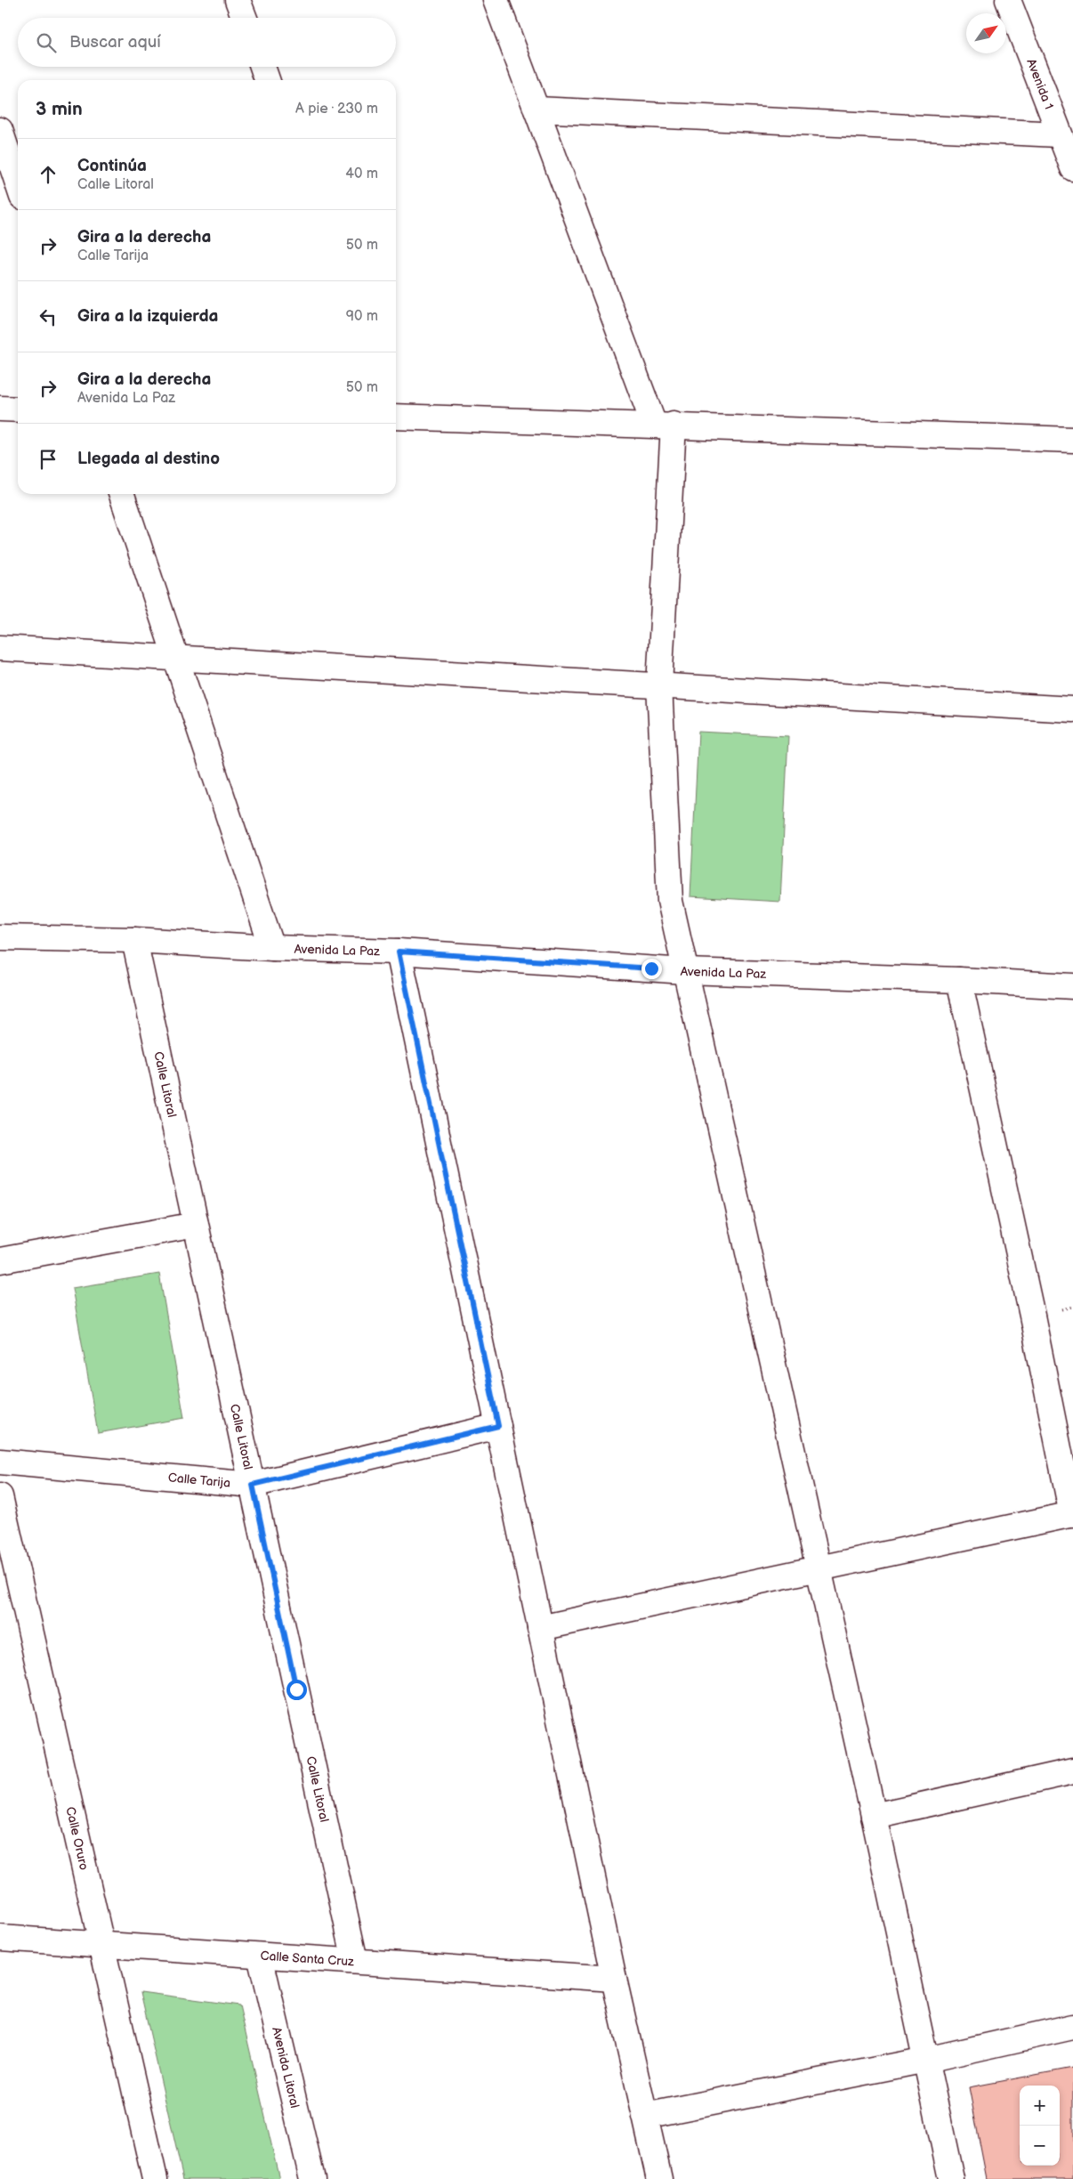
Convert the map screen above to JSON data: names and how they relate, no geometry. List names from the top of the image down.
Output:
{
  "streets": {
    "street": [
      "Avenida 1",
      "Avenida La Paz",
      "Calle Litoral",
      "Calle Tarija",
      "Calle Oruro",
      "Calle Santa Cruz",
      "Avenida Litoral"
    ]
  },
  "crossings": [
    ["Avenida La Paz", "Calle Litoral"],
    ["Calle Litoral", "Calle Tarija"],
    ["Calle Litoral", "Calle Santa Cruz"],
    ["Calle Oruro", "Calle Santa Cruz"],
    ["Calle Santa Cruz", "Avenida Litoral"]
  ],
  "north": "top right",
  "page": {
    "search": "Buscar aquí",
    "heading": ["3 min", "A pie · 230 m"],
    "list": [
      ["Continúa", "Calle Litoral", "40 m"],
      ["Gira a la derecha", "Calle Tarija", "50 m"],
      ["Gira a la izquierda", "90 m"],
      ["Gira a la derecha", "Avenida La Paz", "50 m"],
      "Llegada al destino"
    ],
    "map_buttons": ["+", "−"]
  }
}
